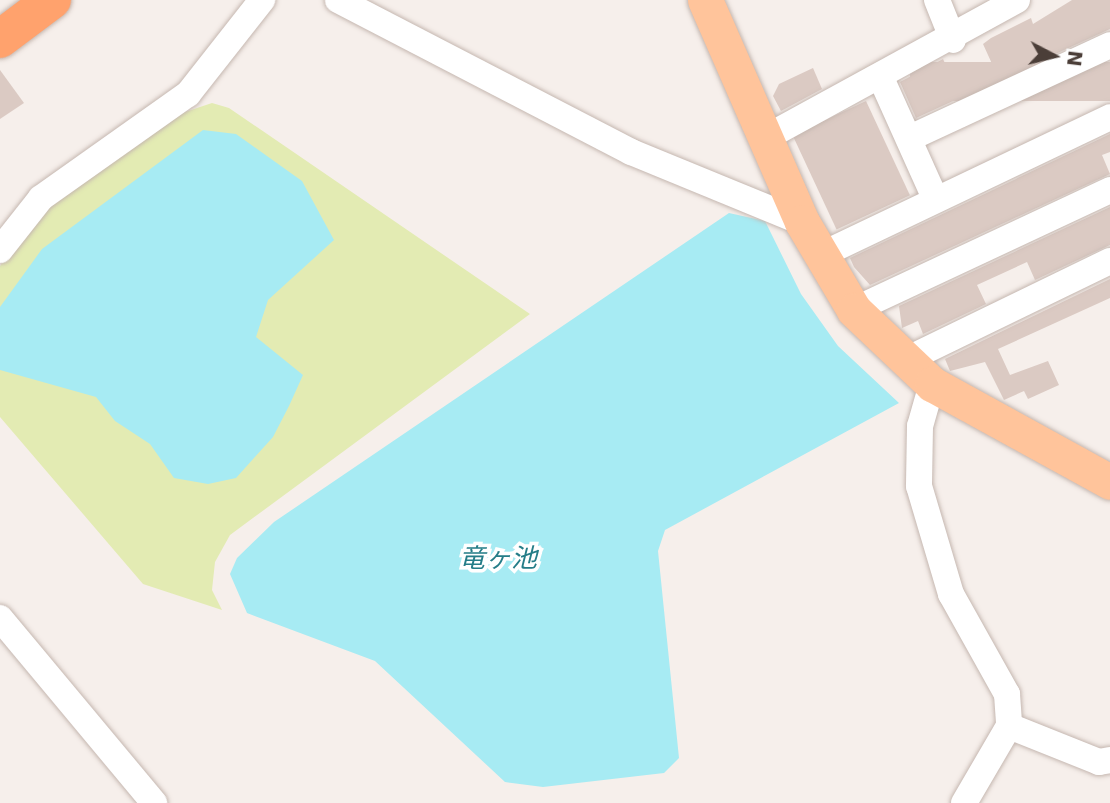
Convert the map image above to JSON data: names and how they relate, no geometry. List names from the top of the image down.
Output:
{
  "water": ["竜ヶ池"],
  "north": "right"
}
